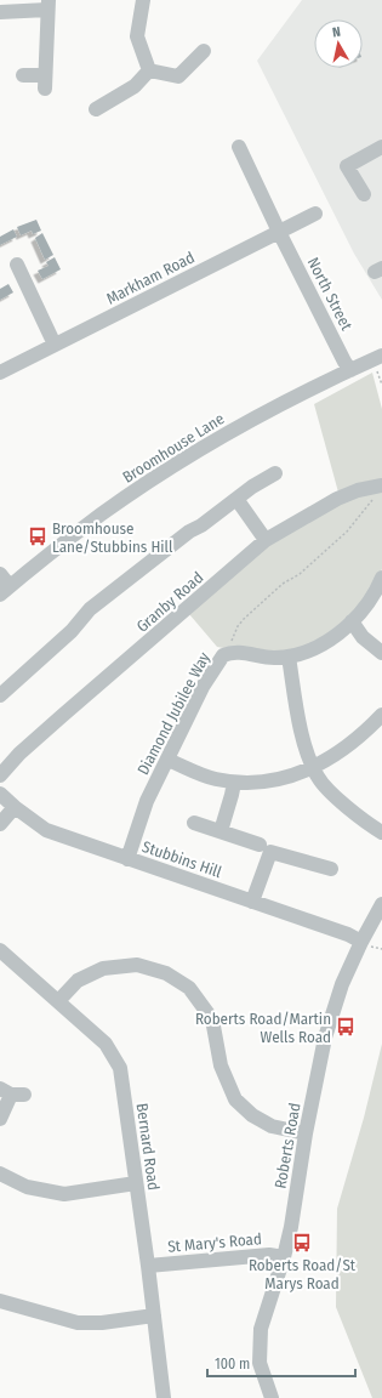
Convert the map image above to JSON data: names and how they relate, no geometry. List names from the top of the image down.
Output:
{
  "streets": {
    "street": [
      "Markham Road",
      "North Street",
      "Broomhouse Lane",
      "Granby Road",
      "Diamond Jubilee Way",
      "Stubbins Hill",
      "Roberts Road",
      "Bernard Road",
      "St Mary's Road"
    ]
  },
  "crossings": [
    ["Markham Road", "North Street"],
    ["North Street", "Broomhouse Lane"],
    ["Diamond Jubilee Way", "Stubbins Hill"],
    ["Stubbins Hill", "Roberts Road"],
    ["Roberts Road", "St Mary's Road"],
    ["Bernard Road", "St Mary's Road"]
  ],
  "places": {
    "bus stop": ["Broomhouse Lane/Stubbins Hill", "Roberts Road/Martin Wells Road", "Roberts Road/St Marys Road"]
  },
  "scale_bar": "100 m",
  "north": "top"
}
